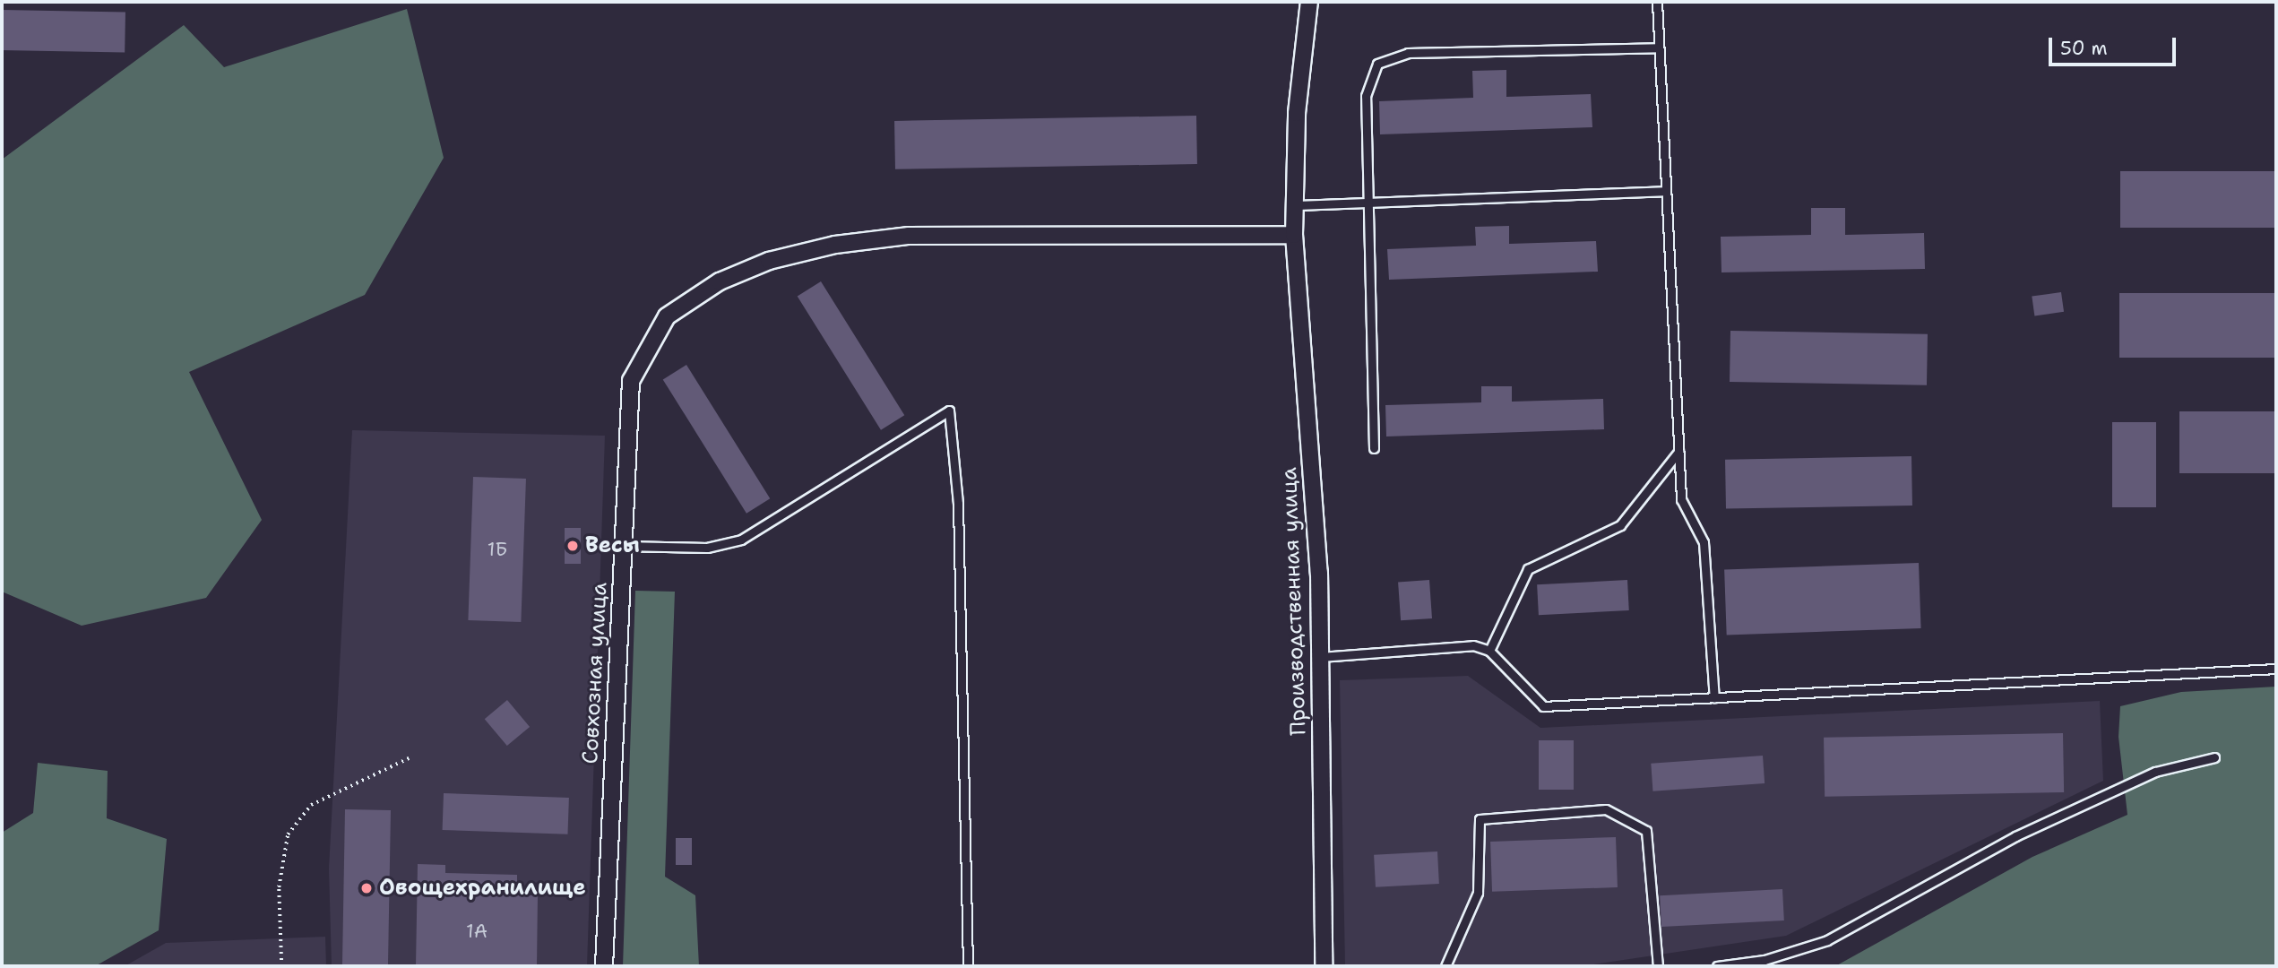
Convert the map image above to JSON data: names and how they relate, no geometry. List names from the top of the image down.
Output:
{
  "streets": {
    "street": ["Производственная улица", "Совхозная улица"]
  },
  "crossings": [
    ["Производственная улица", "Совхозная улица"]
  ],
  "places": ["Весы", "Овощехранилище"],
  "house_numbers": ["1Б", "1А"],
  "scale_bar": "50 m"
}
